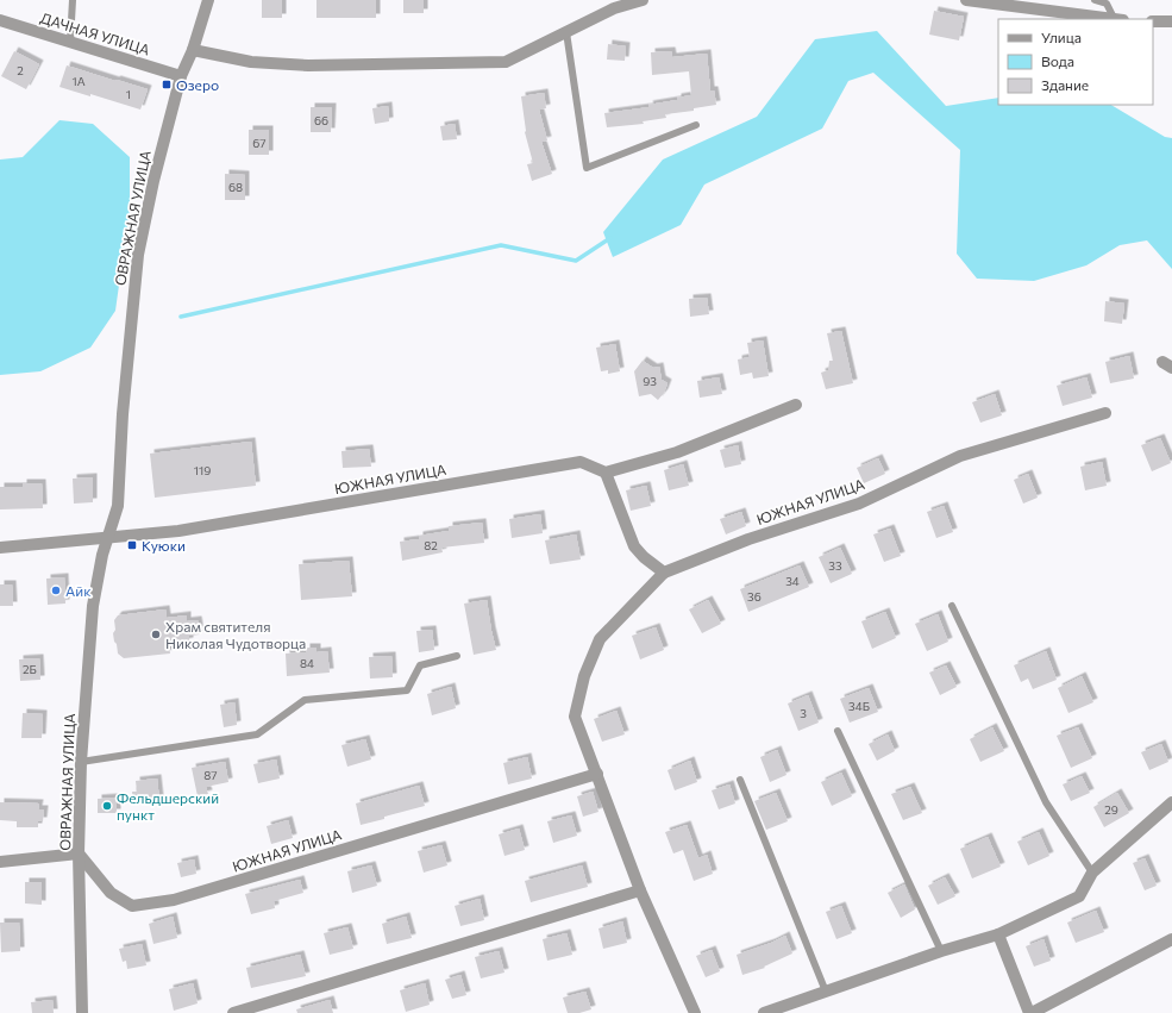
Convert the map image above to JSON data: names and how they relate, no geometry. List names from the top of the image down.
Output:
{
  "streets": {
    "street": ["ДАЧНАЯ УЛИЦА", "ОВРАЖНАЯ УЛИЦА", "ЮЖНАЯ УЛИЦА"]
  },
  "crossings": [
    ["ДАЧНАЯ УЛИЦА", "ОВРАЖНАЯ УЛИЦА"],
    ["ОВРАЖНАЯ УЛИЦА", "ЮЖНАЯ УЛИЦА"]
  ],
  "places": {
    "transit": ["Озеро", "Куюки"],
    "other": ["Айк", "Храм святителя Николая Чудотворца", "Фельдшерский пункт"]
  },
  "house_numbers": [
    "2",
    "1А",
    "1",
    "66",
    "67",
    "68",
    "93",
    "119",
    "82",
    "33",
    "34",
    "36",
    "84",
    "2Б",
    "34Б",
    "3",
    "87",
    "29"
  ],
  "legend": ["Улица", "Вода", "Здание"]
}
